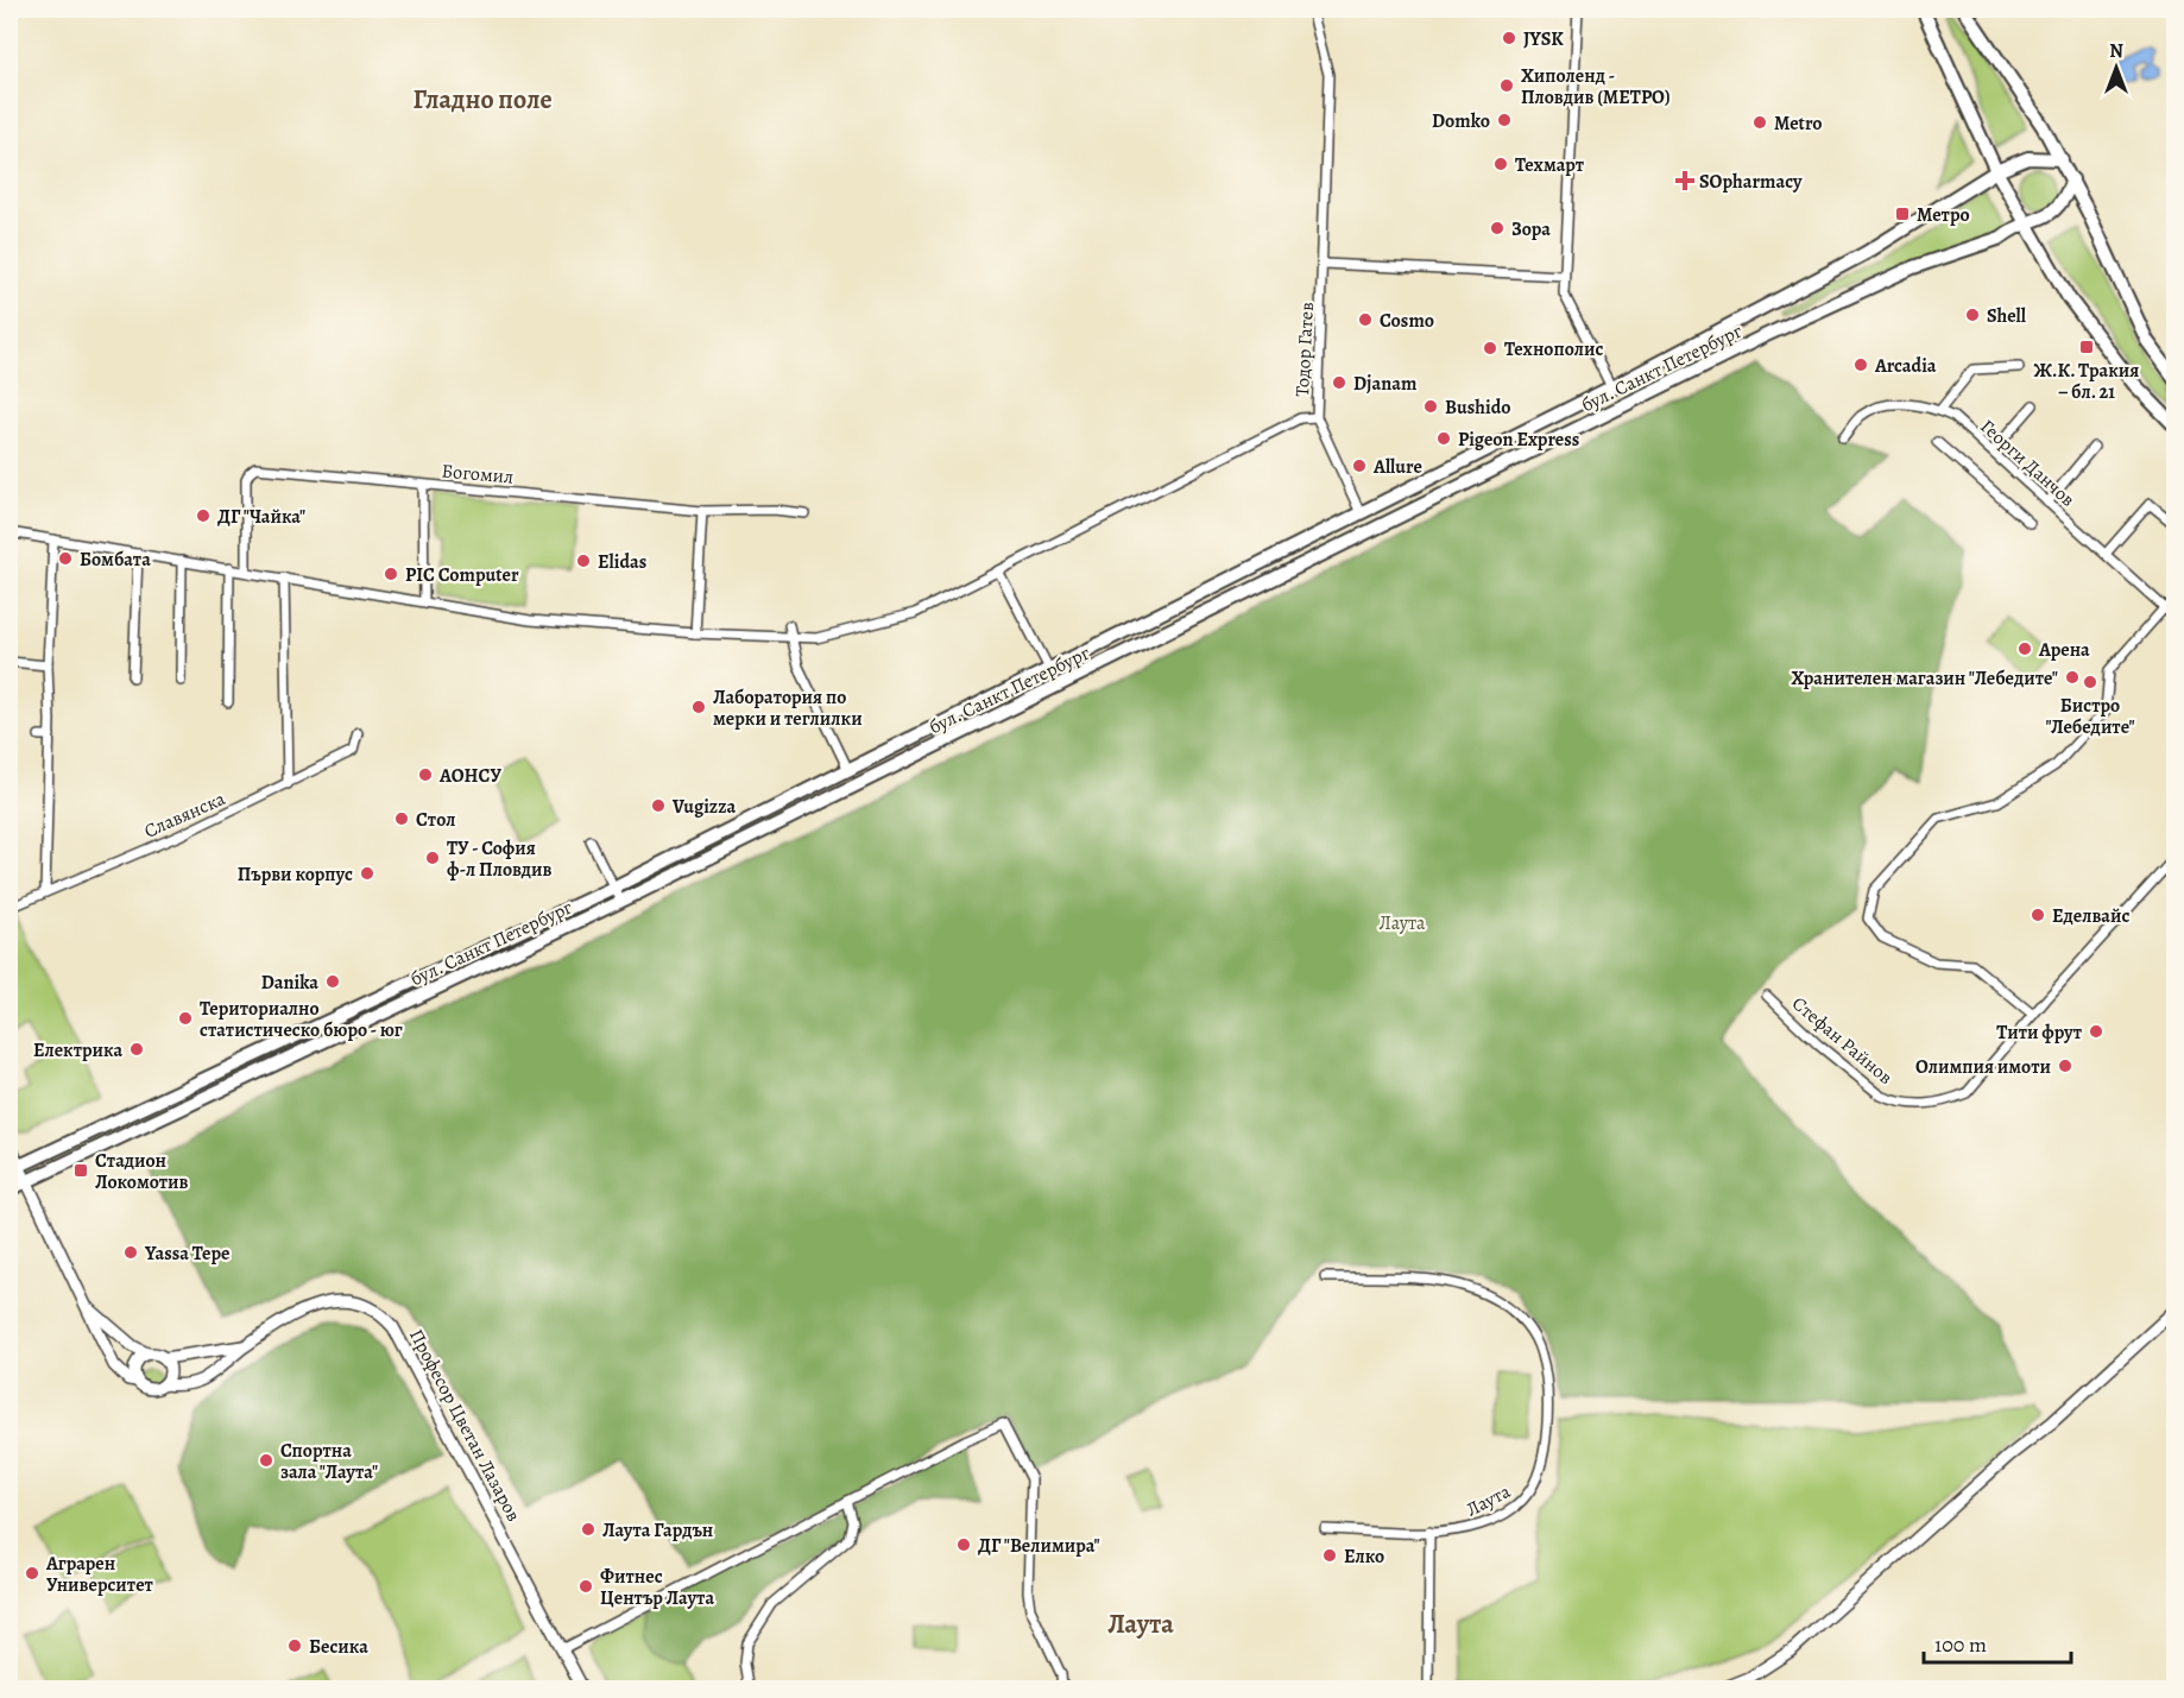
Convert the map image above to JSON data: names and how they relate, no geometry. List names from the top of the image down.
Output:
{
  "streets": {
    "main road": ["бул. Санкт Петербург"],
    "street": [
      "Тодор Гатев",
      "Георги Данчов",
      "Богомил",
      "Славянска",
      "Стефан Райнов",
      "Професор Цветан Лазаров",
      "Лаута"
    ]
  },
  "crossings": [
    ["Тодор Гатев", "бул. Санкт Петербург"]
  ],
  "districts": ["Гладно поле", "Лаута"],
  "parks": ["Лаута"],
  "places": {
    "other": [
      "JYSK",
      "Хиполенд - Пловдив (МЕТРО)",
      "Domko",
      "Metro",
      "Техмарт",
      "Зора",
      "Shell",
      "Cosmo",
      "Технополис",
      "Arcadia",
      "Djanam",
      "Bushido",
      "Pigeon Express",
      "Allure",
      "ДГ \"Чайка\"",
      "Бомбата",
      "Elidas",
      "PIC Computer",
      "Арена",
      "Хранителен магазин \"Лебедите\"",
      "Бистро \"Лебедите\"",
      "Лаборатория по мерки и теглилки",
      "АОНСУ",
      "Vugizza",
      "Стол",
      "ТУ - София ф-л Пловдив",
      "Първи корпус",
      "Еделвайс",
      "Danika",
      "Териториално статистическо бюро - юг",
      "Тити фрут",
      "Електрика",
      "Олимпия имоти",
      "Yassa Tepe",
      "Спортна зала \"Лаута\"",
      "Лаута Гардън",
      "ДГ \"Велимира\"",
      "Елко",
      "Аграрен Университет",
      "Фитнес Център Лаута",
      "Бесика"
    ],
    "health": ["SOpharmacy"],
    "transit": ["Метро", "Ж.К. Тракия – бл. 21", "Стадион Локомотив"]
  },
  "scale_bar": "100 m",
  "north": "top"
}
